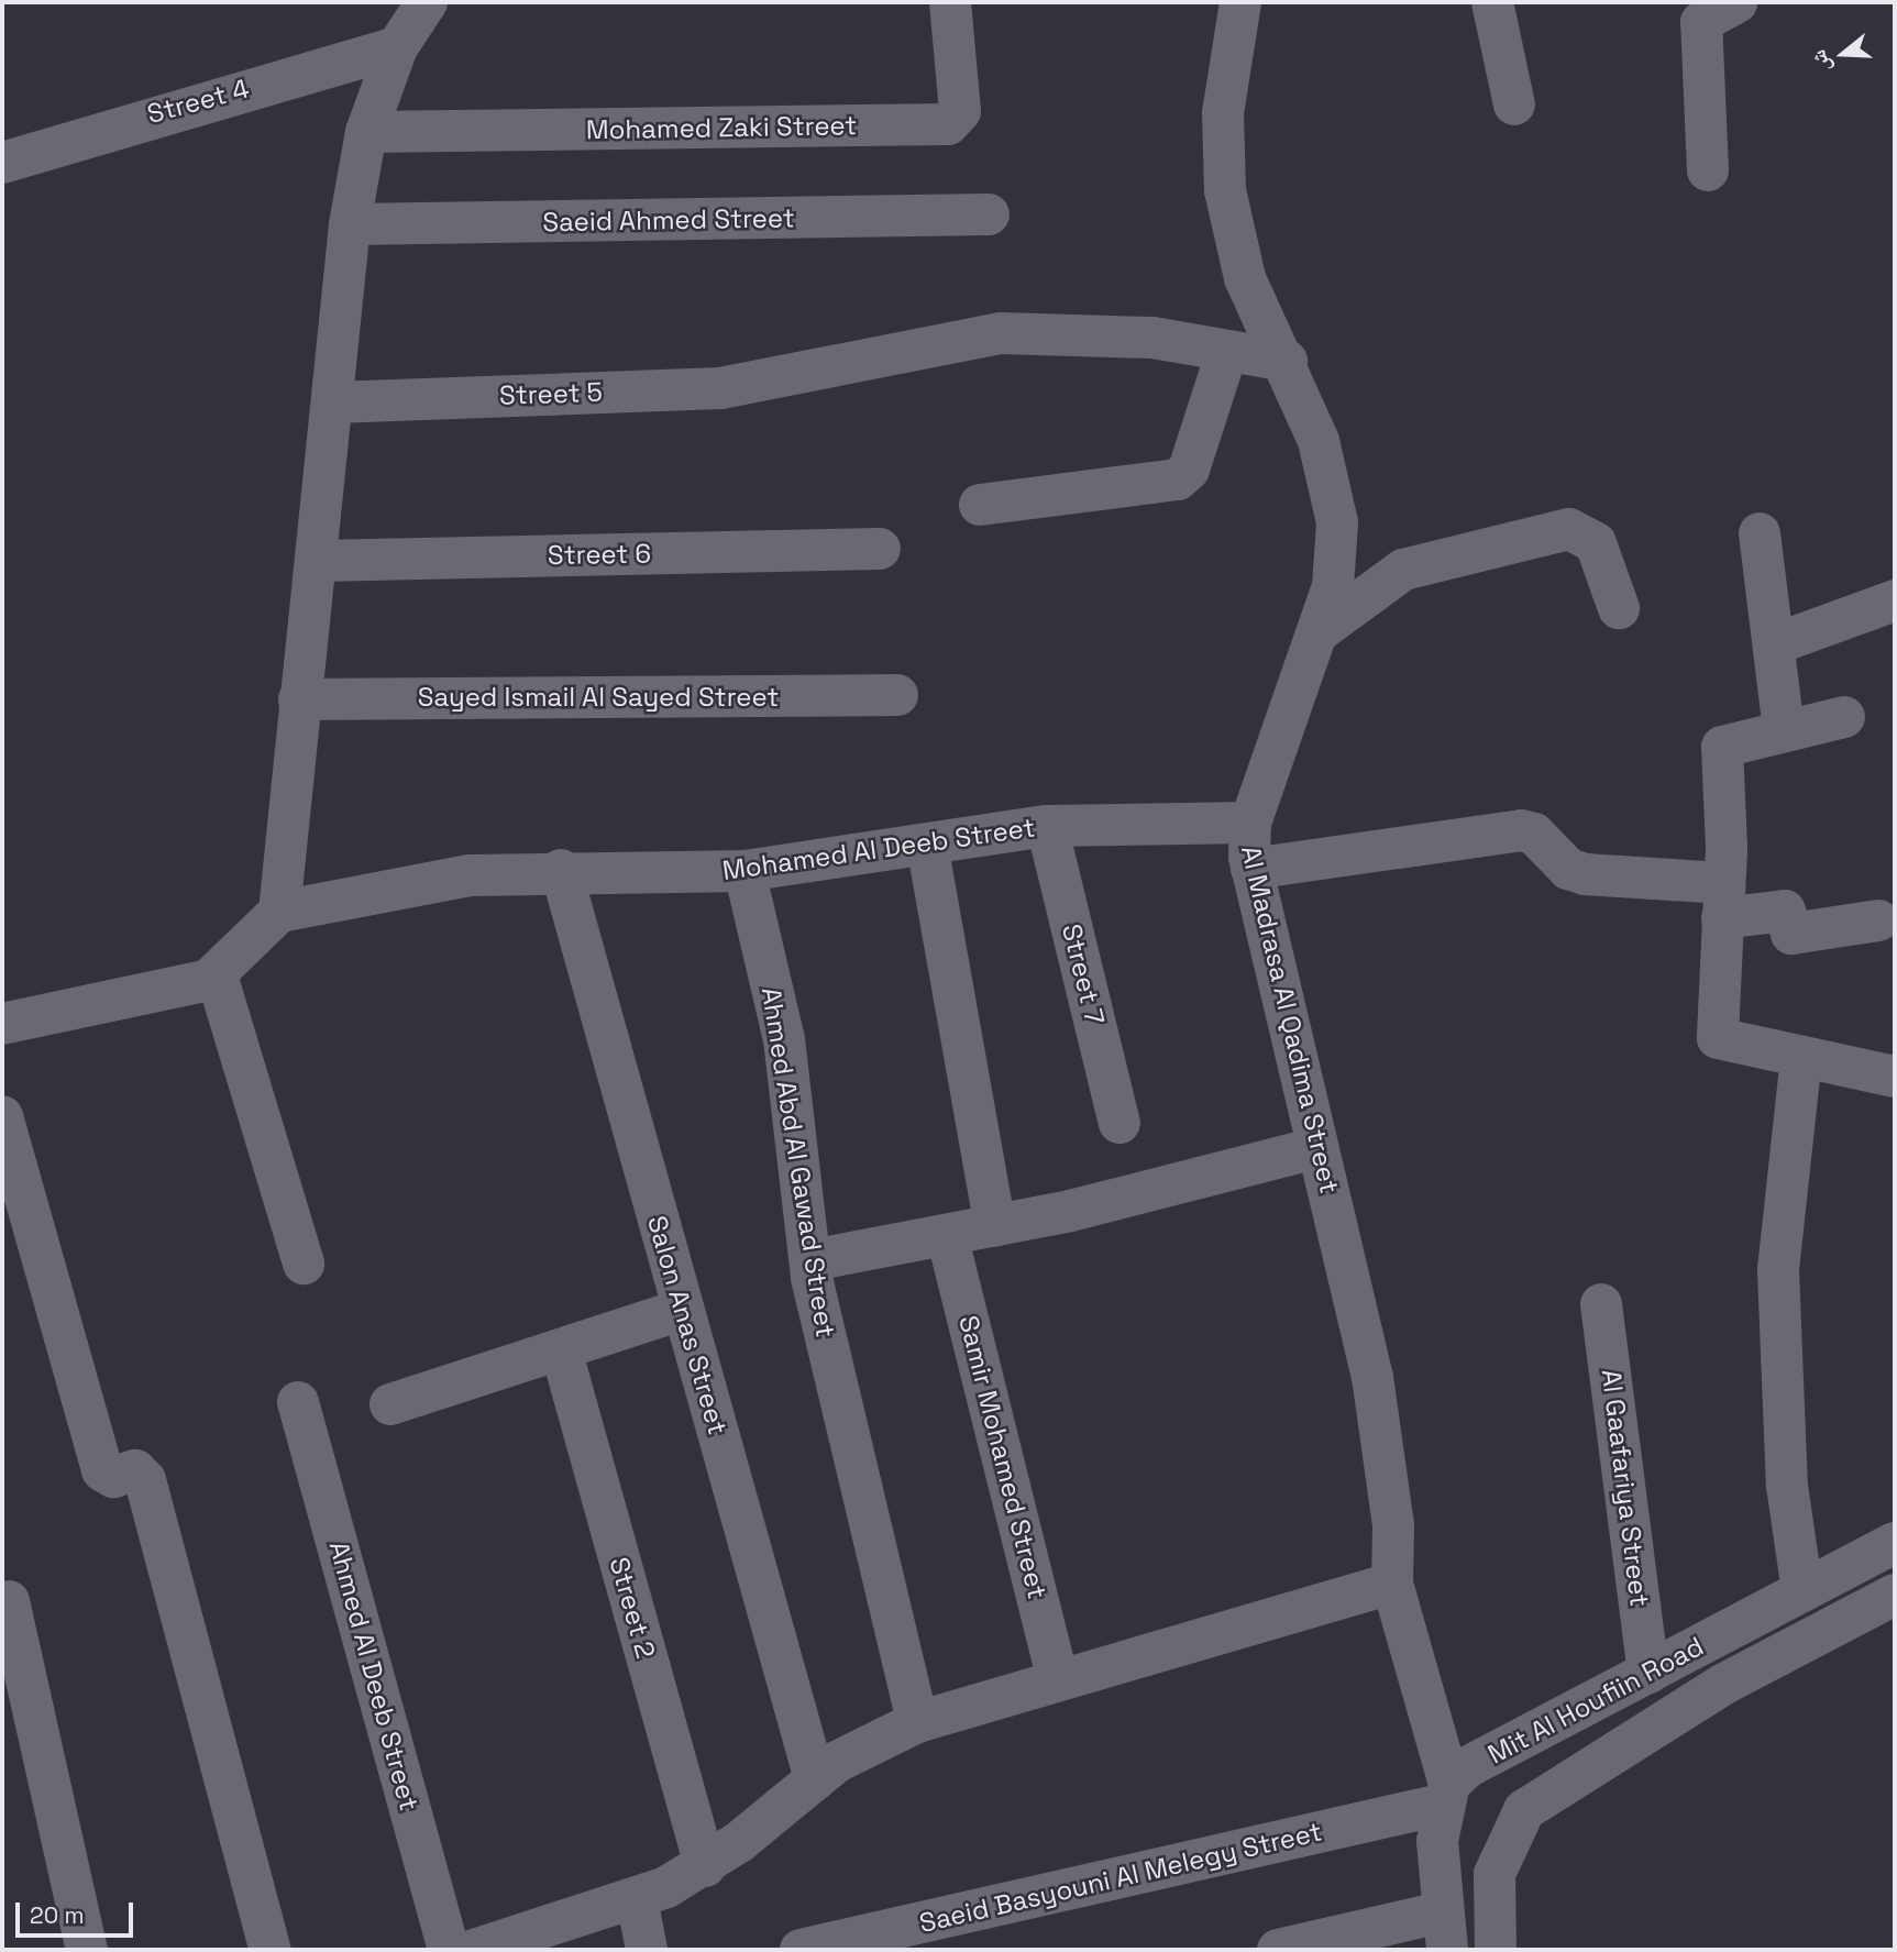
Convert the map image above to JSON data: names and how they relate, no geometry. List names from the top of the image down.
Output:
{
  "streets": {
    "street": [
      "Street 4",
      "Mohamed Zaki Street",
      "Saeid Ahmed Street",
      "Street 5",
      "Street 6",
      "Sayed Ismail Al Sayed Street",
      "Mohamed Al Deeb Street",
      "Street 7",
      "Al Madrasa Al Qadima Street",
      "Ahmed Abd Al Gawad Street",
      "Salon Anas Street",
      "Samir Mohamed Street",
      "Al Gaafariya Street",
      "Street 2",
      "Ahmed Al Deeb Street",
      "Mit Al Houfiin Road",
      "Saeid Basyouni Al Melegy Street"
    ]
  },
  "crossings": [
    ["Street 5", "Al Madrasa Al Qadima Street"],
    ["Mohamed Al Deeb Street", "Street 7"],
    ["Mohamed Al Deeb Street", "Al Madrasa Al Qadima Street"],
    ["Mohamed Al Deeb Street", "Ahmed Abd Al Gawad Street"],
    ["Mohamed Al Deeb Street", "Salon Anas Street"],
    ["Al Madrasa Al Qadima Street", "Mit Al Houfiin Road"],
    ["Al Madrasa Al Qadima Street", "Saeid Basyouni Al Melegy Street"],
    ["Al Gaafariya Street", "Mit Al Houfiin Road"],
    ["Mit Al Houfiin Road", "Saeid Basyouni Al Melegy Street"]
  ],
  "scale_bar": "20 m",
  "north": "left"
}
